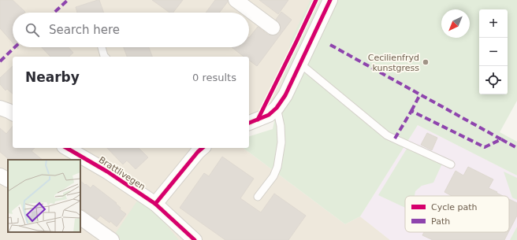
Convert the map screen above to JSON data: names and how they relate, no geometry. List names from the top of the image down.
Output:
{
  "streets": {
    "street": ["Brattlivegen"]
  },
  "places": ["Cecilienfryd kunstgress"],
  "legend": ["Cycle path", "Path"],
  "north": "bottom left",
  "page": {
    "map_buttons": ["+", "−"],
    "search": "Search here",
    "heading": ["Nearby", "0 results"]
  }
}
